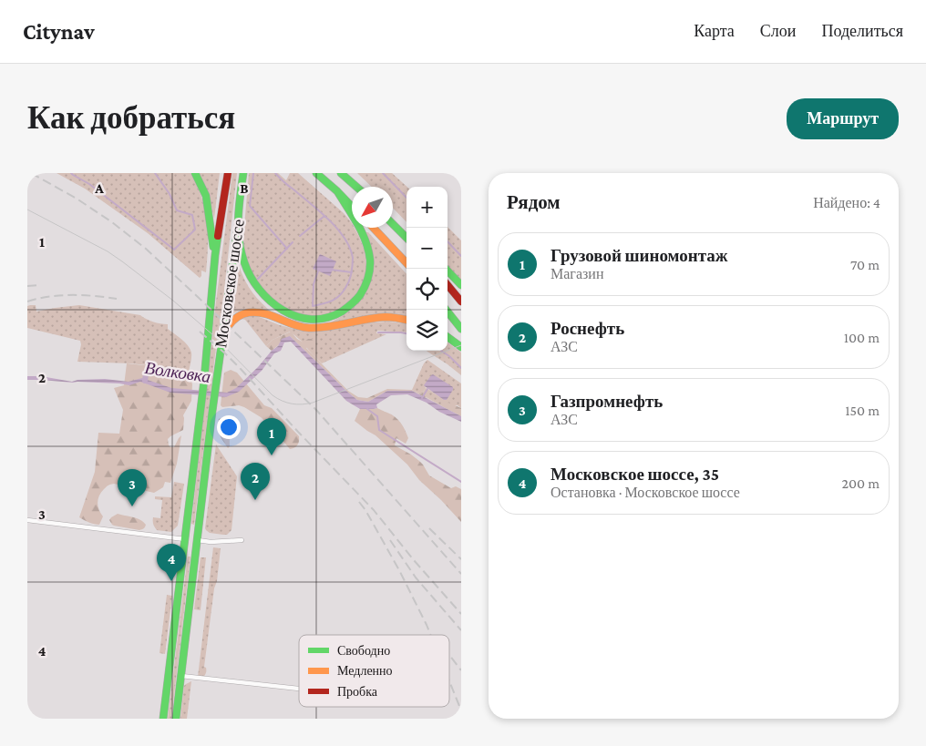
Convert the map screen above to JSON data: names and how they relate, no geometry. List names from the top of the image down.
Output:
{
  "streets": {
    "main road": ["Московское шоссе"]
  },
  "water": ["Волковка"],
  "legend": ["Свободно", "Медленно", "Пробка"],
  "north": "bottom left",
  "page": {
    "header": "Citynav",
    "nav": ["Карта", "Слои", "Поделиться"],
    "buttons": "Маршрут",
    "title": "Как добраться",
    "heading": ["Рядом", "Найдено: 4"],
    "map_buttons": ["+", "−"],
    "list": [
      {
        "mark": "1",
        "name": "Грузовой шиномонтаж",
        "note": "Магазин",
        "value": "70 m"
      },
      {
        "mark": "2",
        "name": "Роснефть",
        "note": "АЗС",
        "value": "100 m"
      },
      {
        "mark": "3",
        "name": "Газпромнефть",
        "note": "АЗС",
        "value": "150 m"
      },
      {
        "mark": "4",
        "name": "Московское шоссе, 35",
        "note": "Остановка · Московское шоссе",
        "value": "200 m"
      }
    ],
    "pins": [
      "1",
      "2",
      "3",
      "4"
    ]
  },
  "grid": {
    "columns": ["A", "B"],
    "rows": [
      "1",
      "2",
      "3",
      "4"
    ]
  }
}
